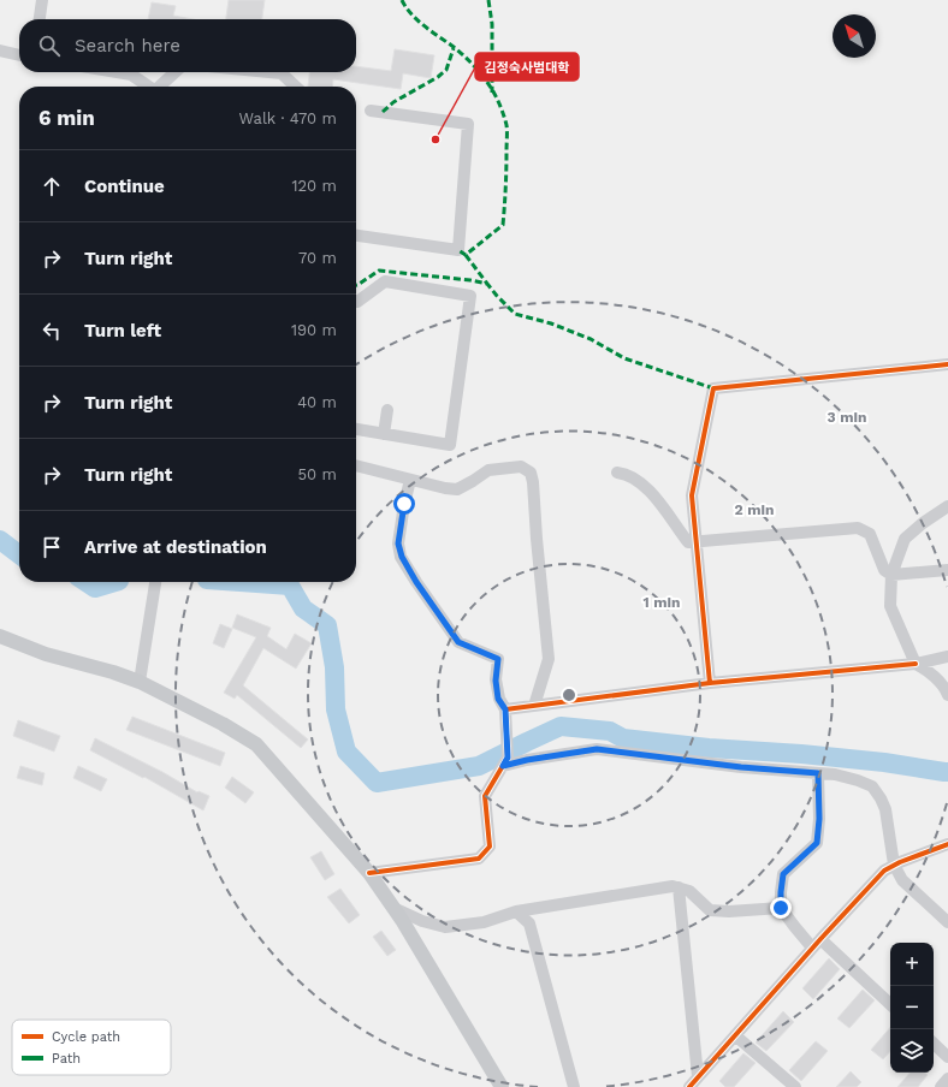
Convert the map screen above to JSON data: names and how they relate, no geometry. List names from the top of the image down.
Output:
{
  "places": ["김정숙사범대학"],
  "legend": ["Cycle path", "Path"],
  "north": "top left",
  "page": {
    "search": "Search here",
    "heading": ["6 min", "Walk · 470 m"],
    "list": [
      ["Continue", "120 m"],
      ["Turn right", "70 m"],
      ["Turn left", "190 m"],
      ["Turn right", "40 m"],
      ["Turn right", "50 m"],
      "Arrive at destination"
    ],
    "map_buttons": ["+", "−"]
  },
  "rings": ["3 min", "2 min", "1 min"]
}
